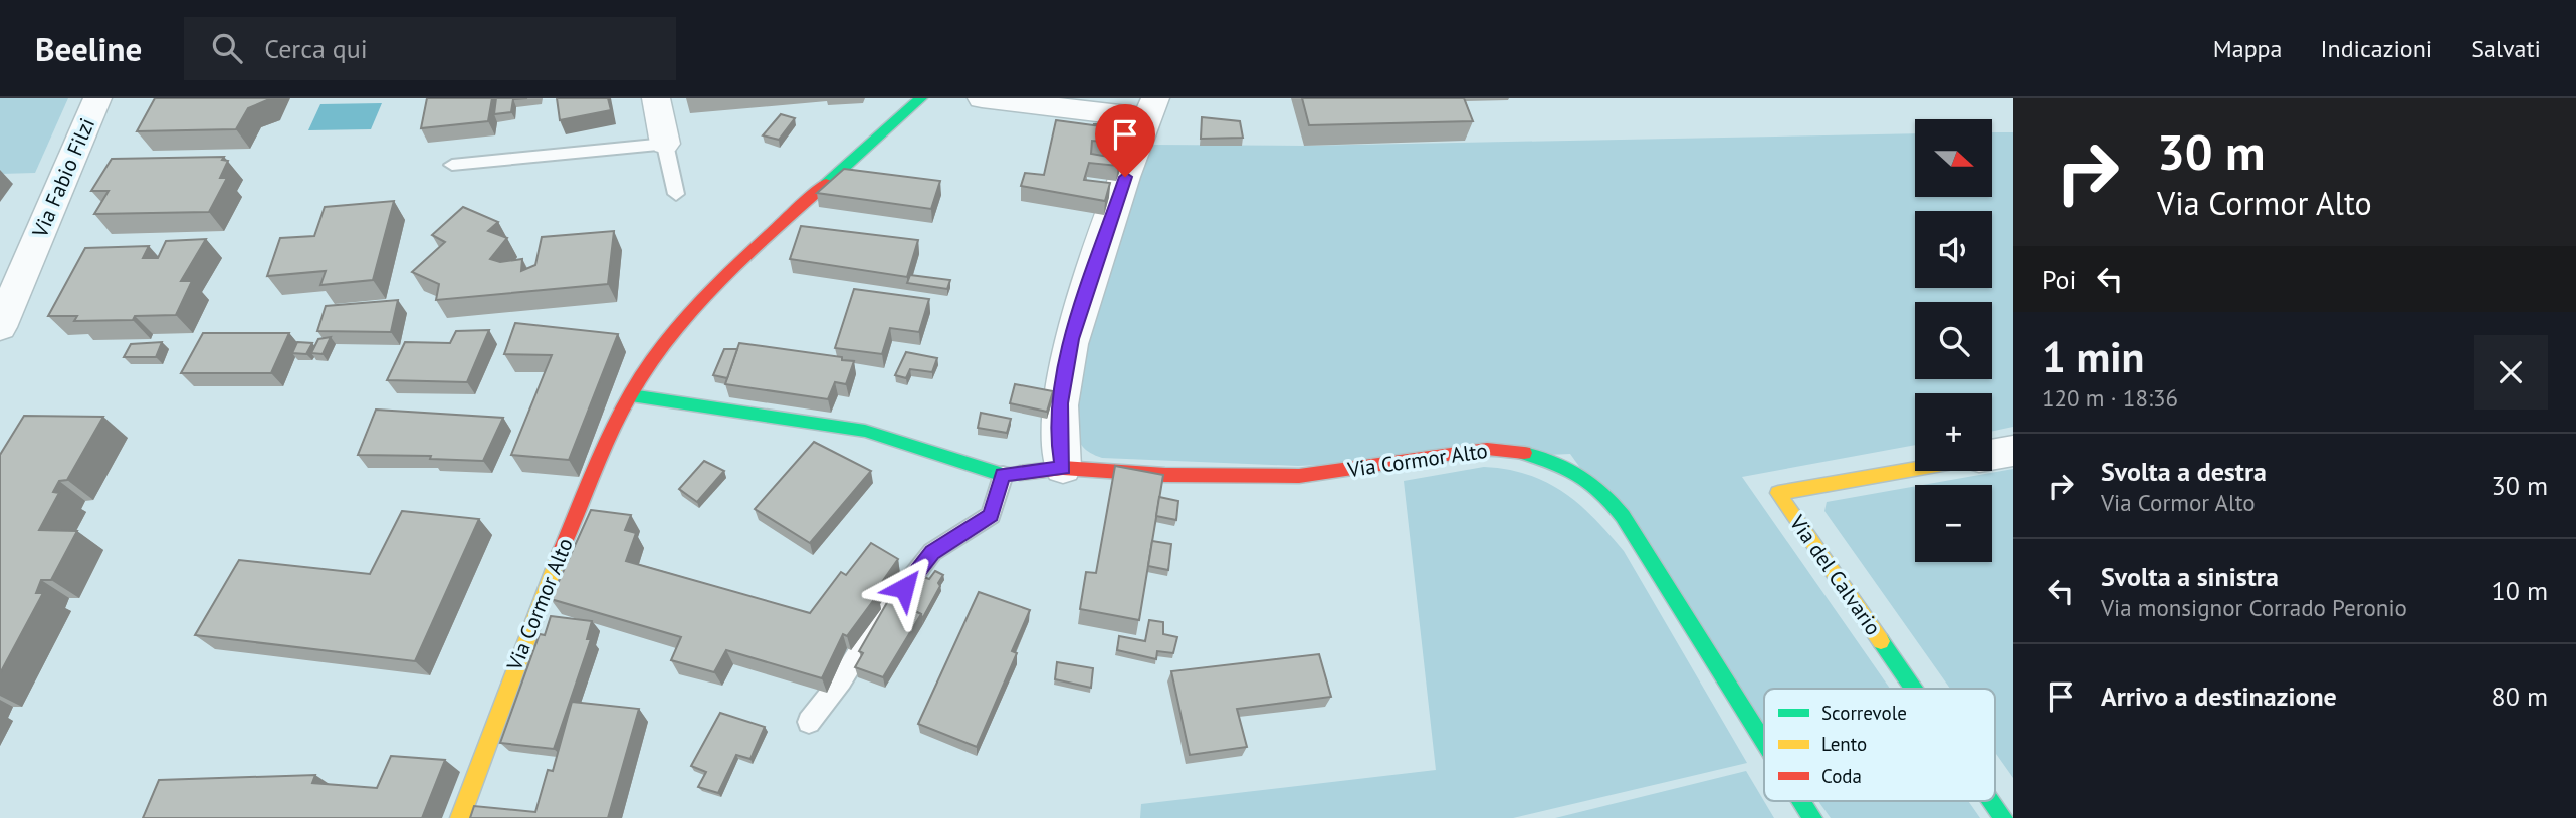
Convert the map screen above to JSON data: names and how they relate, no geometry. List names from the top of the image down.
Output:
{
  "streets": {
    "street": ["Via Fabio Filzi", "Via Cormor Alto", "Via del Calvario"]
  },
  "legend": ["Scorrevole", "Lento", "Coda"],
  "north": "right",
  "page": {
    "header": "Beeline",
    "search": "Cerca qui",
    "nav": ["Mappa", "Indicazioni", "Salvati"],
    "turn": ["30 m", "Via Cormor Alto"],
    "map_buttons": ["+", "−"],
    "then": "Poi",
    "heading": ["1 min", "120 m · 18:36"],
    "list": [
      {
        "name": "Svolta a destra",
        "note": "Via Cormor Alto",
        "value": "30 m"
      },
      {
        "name": "Svolta a sinistra",
        "note": "Via monsignor Corrado Peronio",
        "value": "10 m"
      },
      {
        "name": "Arrivo a destinazione",
        "value": "80 m"
      }
    ]
  }
}
